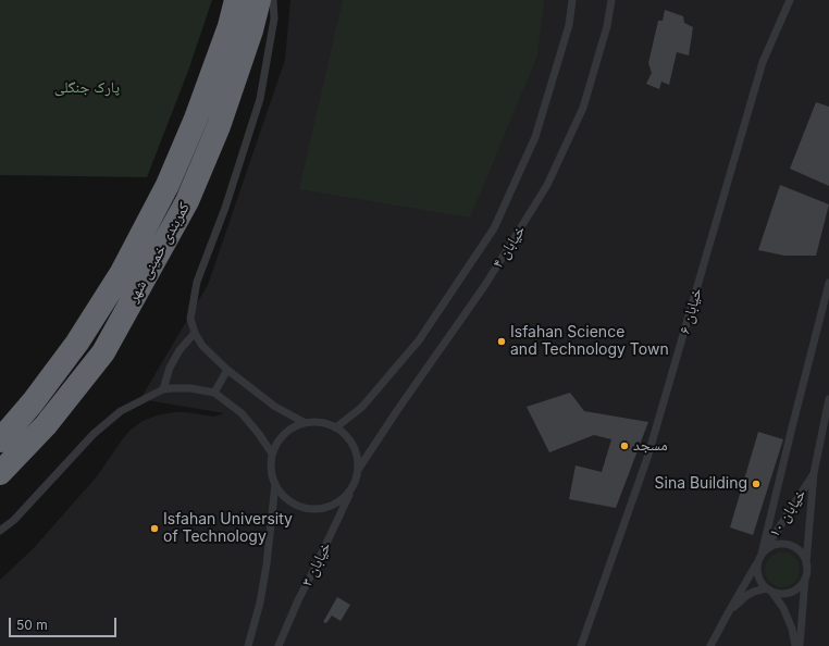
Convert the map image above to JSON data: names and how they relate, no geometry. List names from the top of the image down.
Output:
{
  "streets": {
    "highway": ["کمربندی خمینی شهر"],
    "lane": [
      "خیابان ۴",
      "خیابان ۶",
      "خیابان ۱۰",
      "خیابان ۳"
    ]
  },
  "crossings": [
    ["خیابان ۴", "خیابان ۳"]
  ],
  "parks": ["پارک جنگلی"],
  "places": [
    "Isfahan Science and Technology Town",
    "مسجد",
    "Sina Building",
    "Isfahan University of Technology"
  ],
  "scale_bar": "50 m"
}
